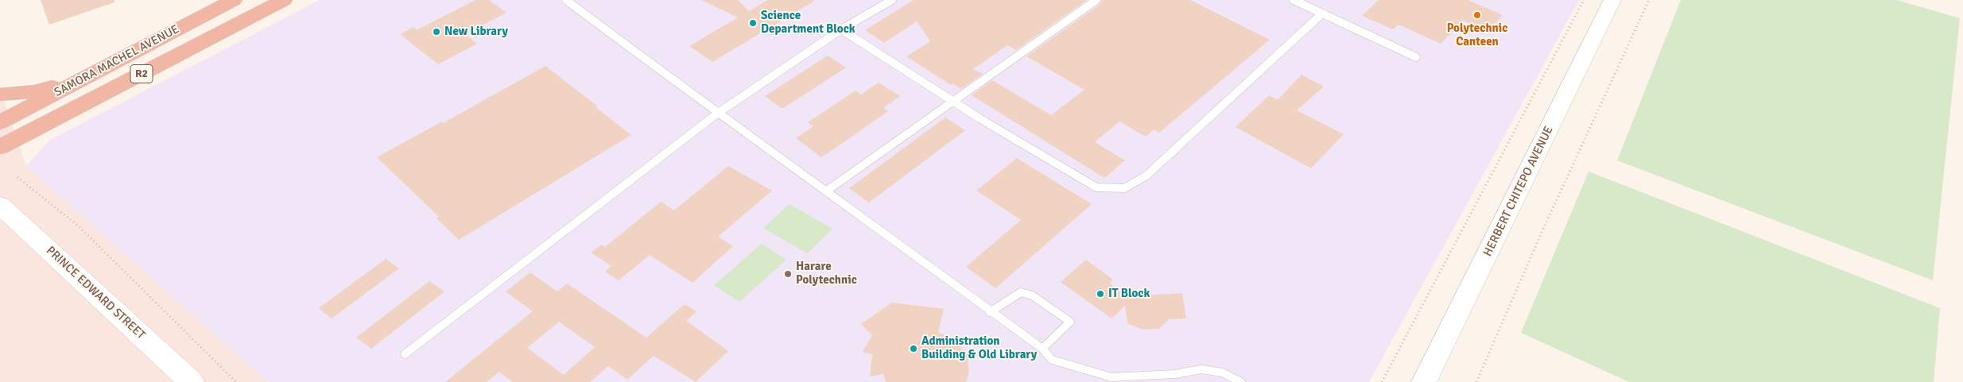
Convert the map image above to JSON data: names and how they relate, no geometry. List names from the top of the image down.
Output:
{
  "streets": {
    "highway": ["SAMORA MACHEL AVENUE", "R2"],
    "main road": ["HERBERT CHITEPO AVENUE", "PRINCE EDWARD STREET"]
  },
  "places": [
    "Polytechnic Canteen",
    "Science Department Block",
    "New Library",
    "Harare Polytechnic",
    "IT Block",
    "Administration Building & Old Library"
  ]
}
